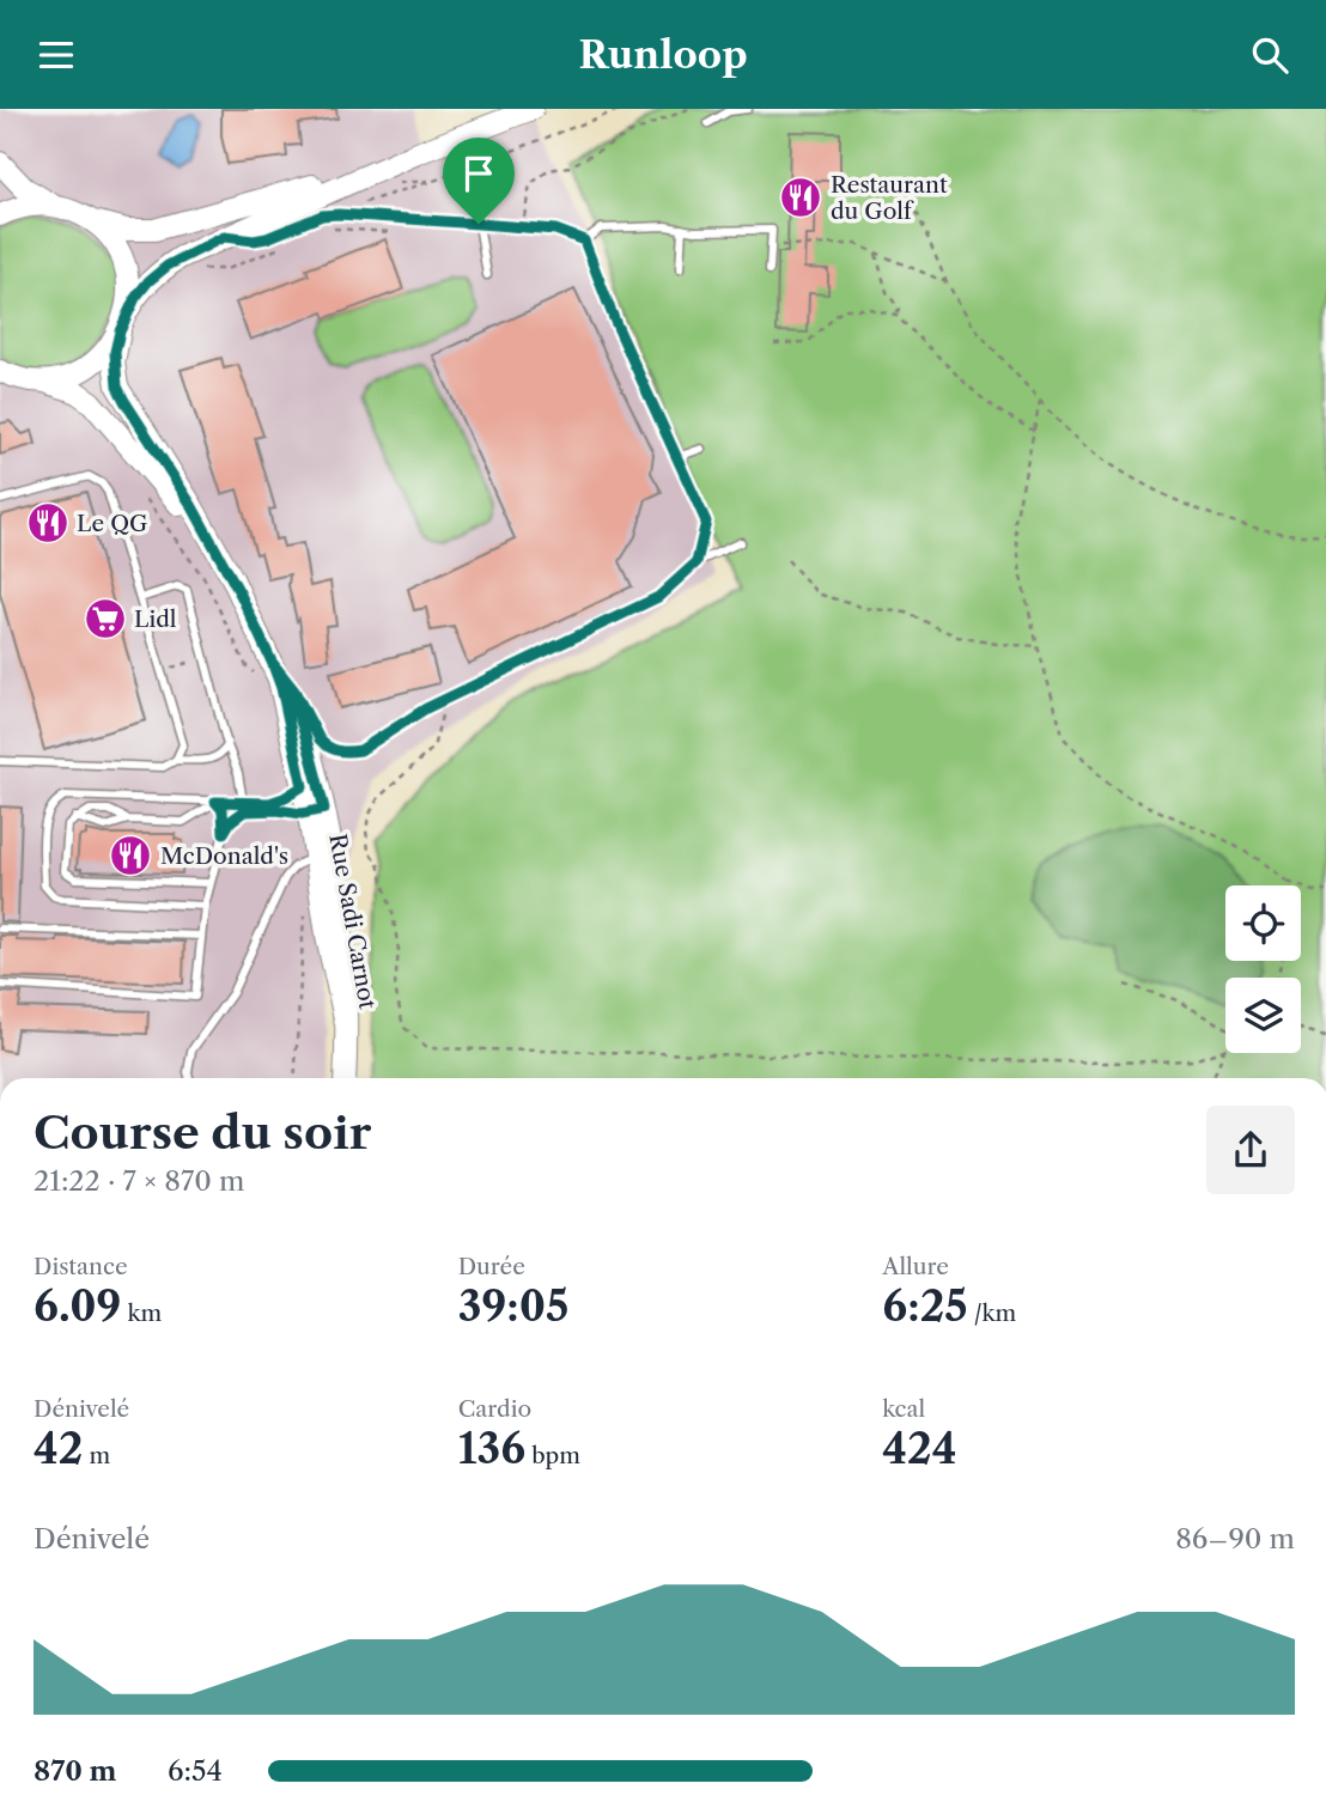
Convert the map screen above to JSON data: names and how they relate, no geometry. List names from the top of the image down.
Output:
{
  "streets": {
    "main road": ["Rue Sadi Carnot"]
  },
  "places": {
    "restaurant": ["Restaurant du Golf", "Le QG", "McDonald's"],
    "supermarket": ["Lidl"]
  },
  "page": {
    "header": "Runloop",
    "heading": ["Course du soir", "21:22 · 7 × 870 m"],
    "stats": [
      ["Distance", "6.09 km"],
      ["Durée", "39:05"],
      ["Allure", "6:25 /km"],
      ["Dénivelé", "42 m"],
      ["Cardio", "136 bpm"],
      ["kcal", "424"]
    ],
    "chart": ["Dénivelé", "86–90 m"],
    "list": [
      {
        "name": "870 m",
        "note": "6:54"
      }
    ]
  }
}
